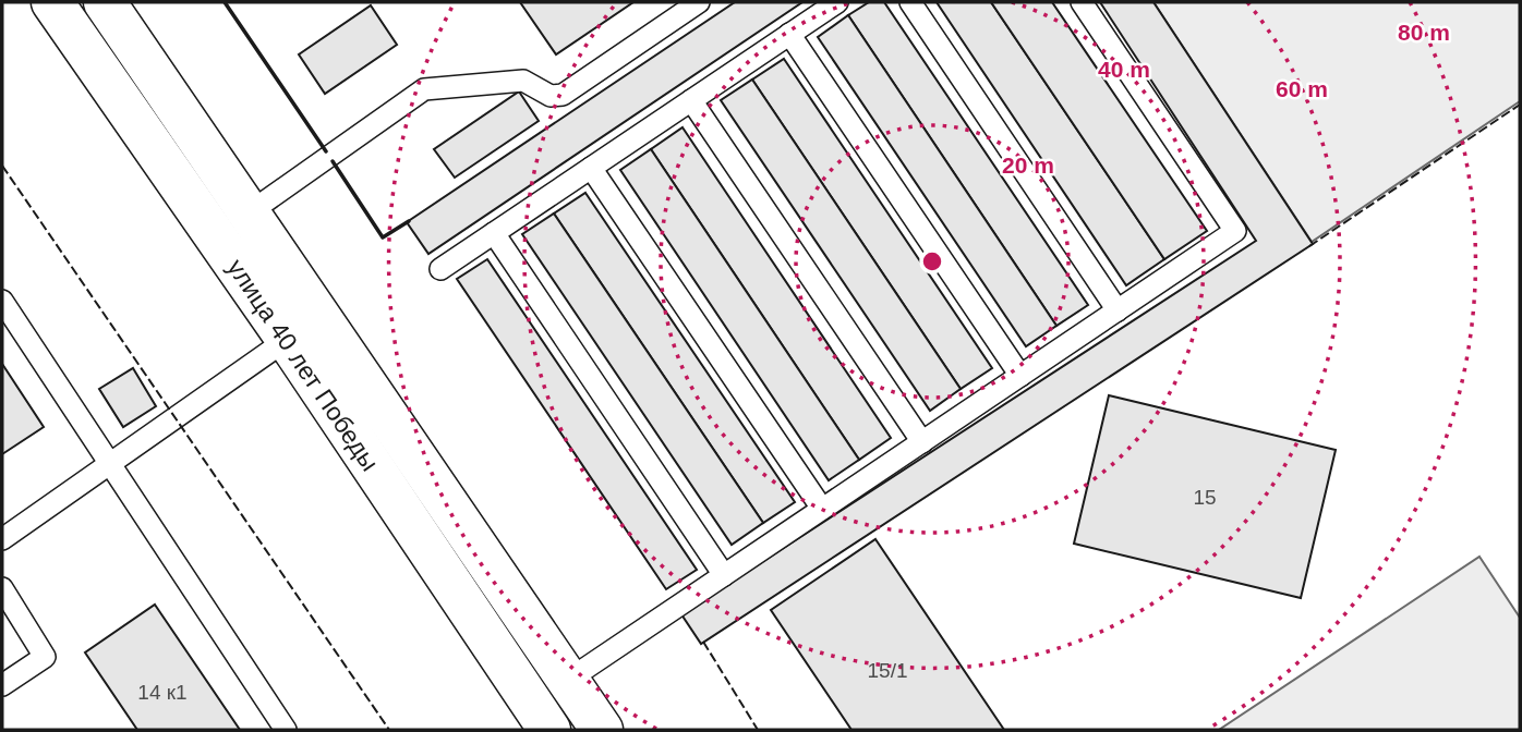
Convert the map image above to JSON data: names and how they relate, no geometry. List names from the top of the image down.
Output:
{
  "streets": {
    "main road": ["улица 40 лет Победы"]
  },
  "house_numbers": ["15", "15/1", "14 к1"],
  "rings": [
    "80 m",
    "40 m",
    "60 m",
    "20 m"
  ]
}
